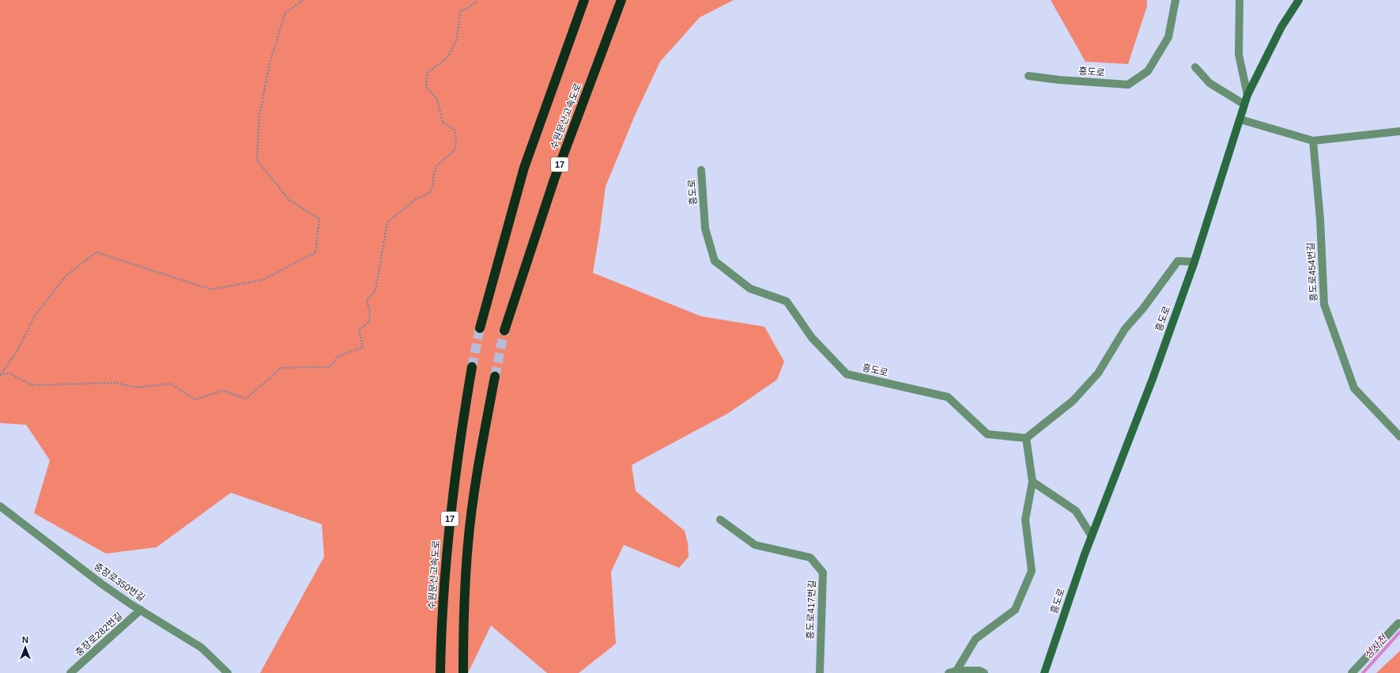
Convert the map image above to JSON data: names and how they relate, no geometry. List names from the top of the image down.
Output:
{
  "streets": {
    "highway": ["수원문산고속도로", "17"],
    "street": [
      "흥도로",
      "흥도로454번길",
      "충장로350번길",
      "흥도로417번길",
      "충장로282번길"
    ]
  },
  "crossings": [
    ["충장로350번길", "충장로282번길"]
  ],
  "water": ["성사천"],
  "north": "top"
}
